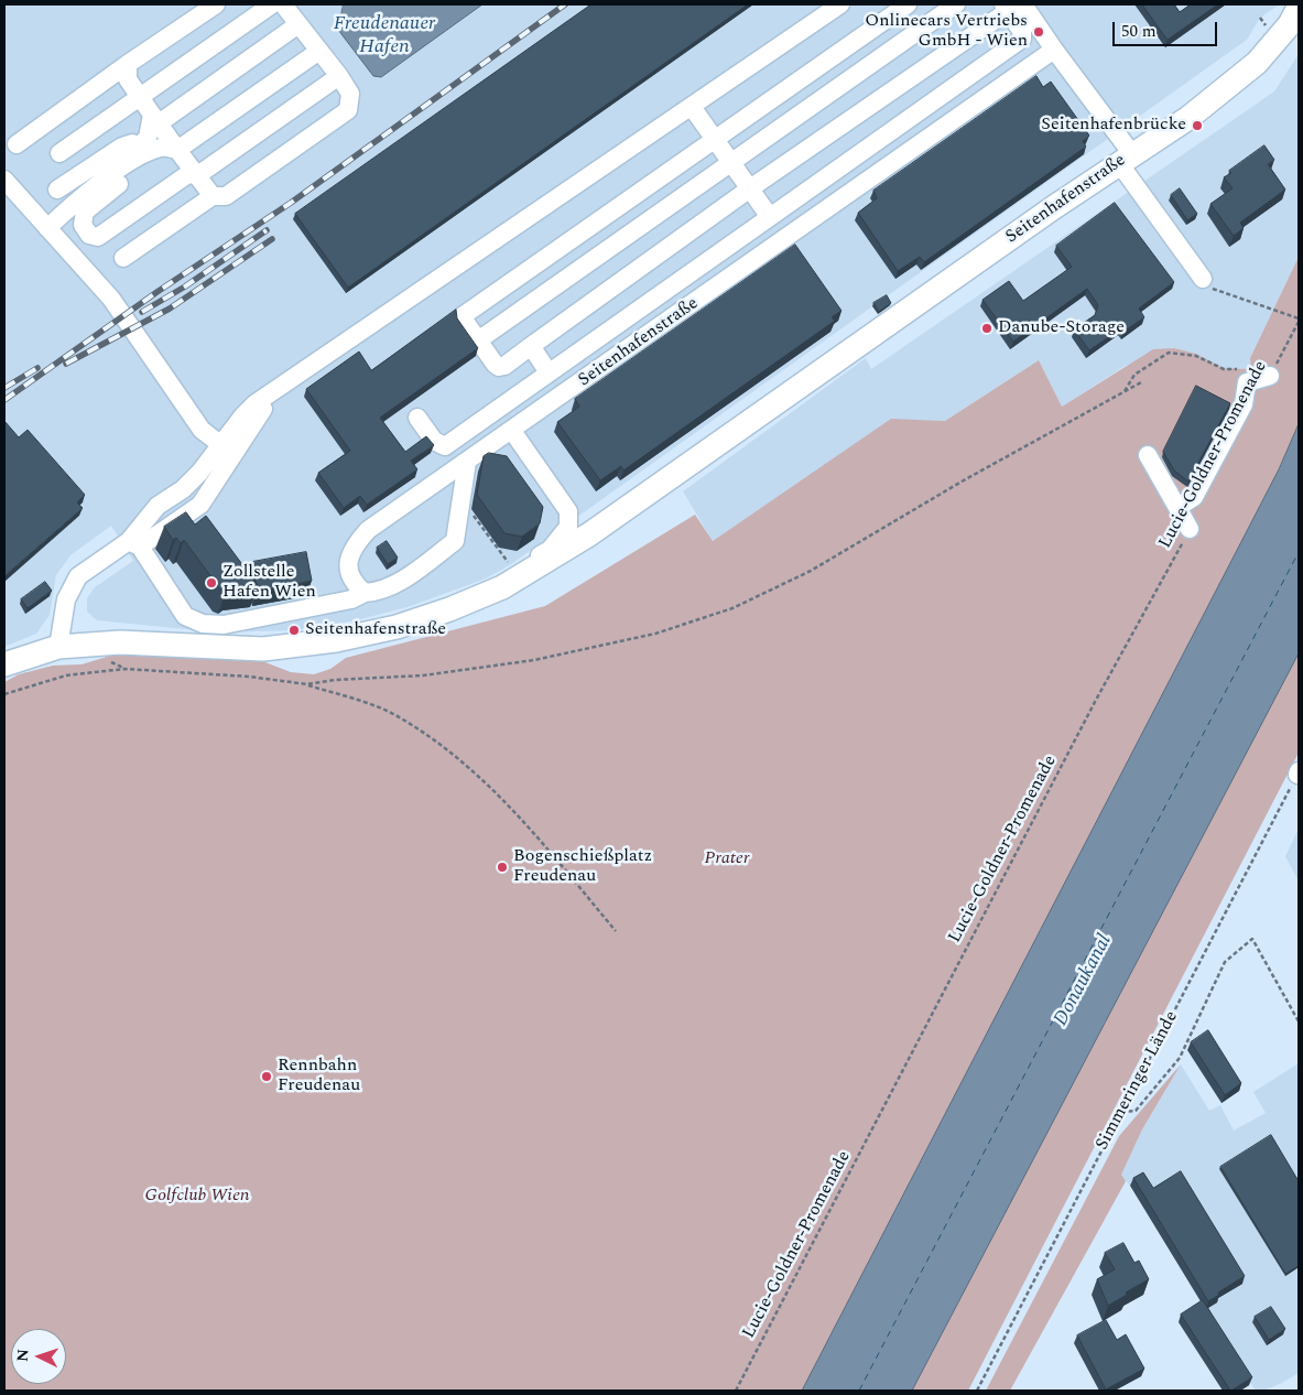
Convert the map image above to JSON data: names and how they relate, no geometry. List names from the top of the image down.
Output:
{
  "streets": {
    "main road": ["Seitenhafenstraße"],
    "path": ["Lucie-Goldner-Promenade", "Simmeringer Lände"]
  },
  "water": ["Freudenauer Hafen", "Donaukanal"],
  "parks": ["Prater", "Golfclub Wien"],
  "places": [
    "Onlinecars Vertriebs GmbH - Wien",
    "Seitenhafenbrücke",
    "Danube-Storage",
    "Zollstelle Hafen Wien",
    "Seitenhafenstraße",
    "Bogenschießplatz Freudenau",
    "Rennbahn Freudenau"
  ],
  "scale_bar": "50 m",
  "north": "left"
}
